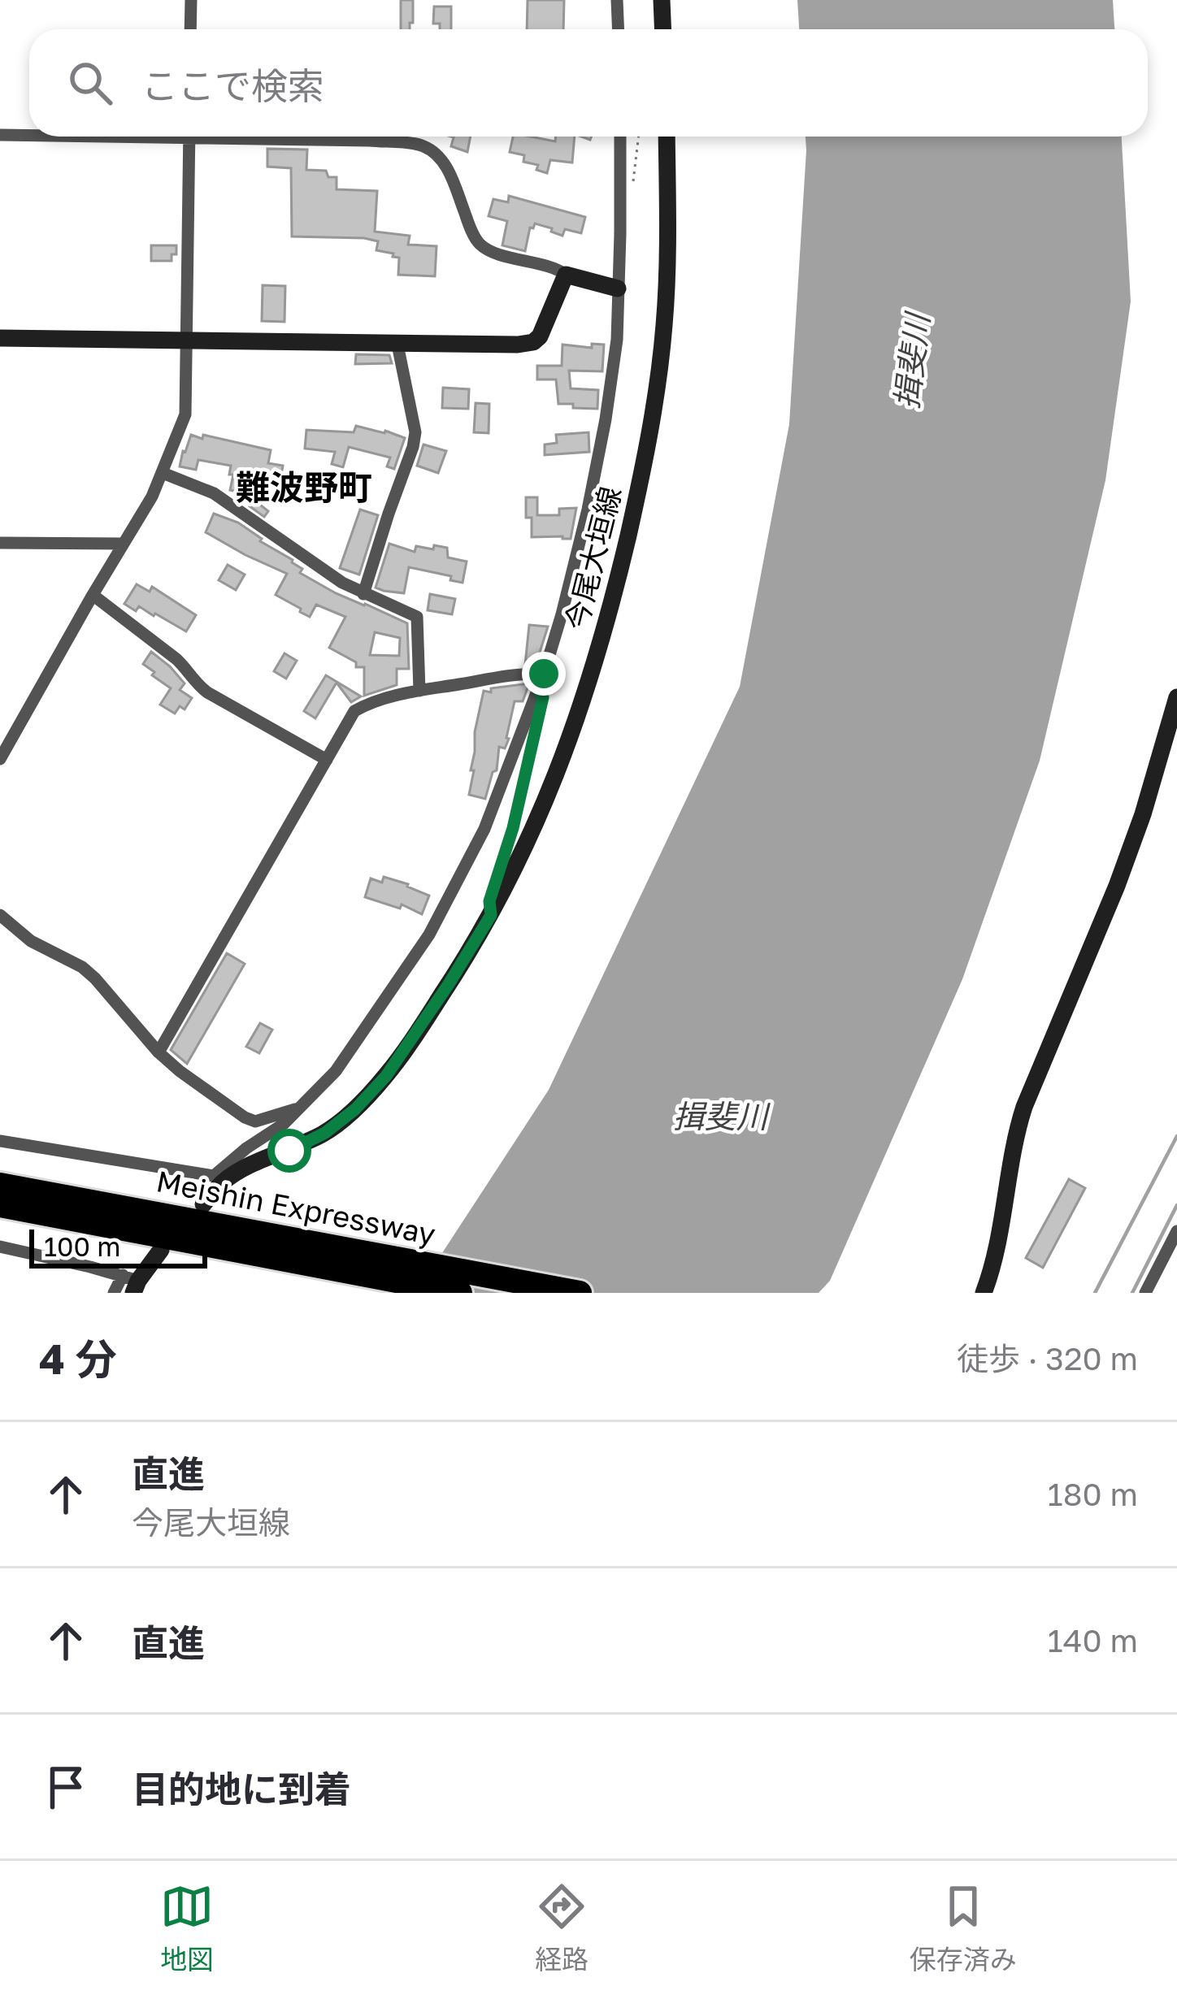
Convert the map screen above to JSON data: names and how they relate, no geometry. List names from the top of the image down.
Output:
{
  "streets": {
    "highway": ["Meishin Expressway"],
    "main road": ["今尾大垣線"]
  },
  "districts": ["難波野町"],
  "water": ["揖斐川"],
  "scale_bar": "100 m",
  "page": {
    "search": "ここで検索",
    "scale": "100 m",
    "heading": ["4 分", "徒歩 · 320 m"],
    "list": [
      ["直進", "今尾大垣線", "180 m"],
      ["直進", "140 m"],
      "目的地に到着"
    ],
    "nav": ["地図", "経路", "保存済み"]
  }
}
